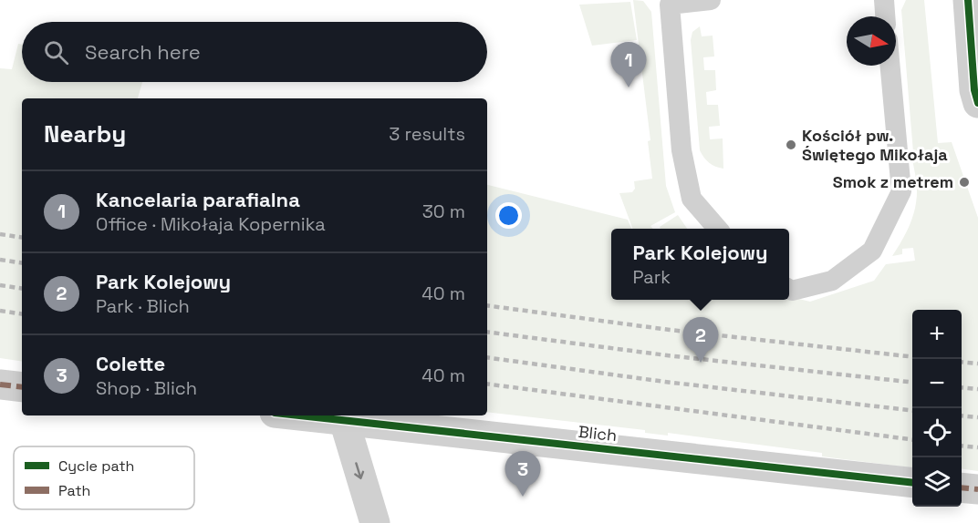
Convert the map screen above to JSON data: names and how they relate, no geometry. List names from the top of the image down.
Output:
{
  "streets": {
    "street": ["Blich"]
  },
  "places": ["Kościół pw. Świętego Mikołaja", "Smok z metrem"],
  "legend": ["Cycle path", "Path"],
  "north": "right",
  "page": {
    "search": "Search here",
    "pins": ["1", "2", "3"],
    "heading": ["Nearby", "3 results"],
    "list": [
      {
        "mark": "1",
        "name": "Kancelaria parafialna",
        "note": "Office · Mikołaja Kopernika",
        "value": "30 m"
      },
      {
        "mark": "2",
        "name": "Park Kolejowy",
        "note": "Park · Blich",
        "value": "40 m"
      },
      {
        "mark": "3",
        "name": "Colette",
        "note": "Shop · Blich",
        "value": "40 m"
      }
    ],
    "popup": ["Park Kolejowy", "Park"],
    "map_buttons": ["+", "−"]
  }
}
